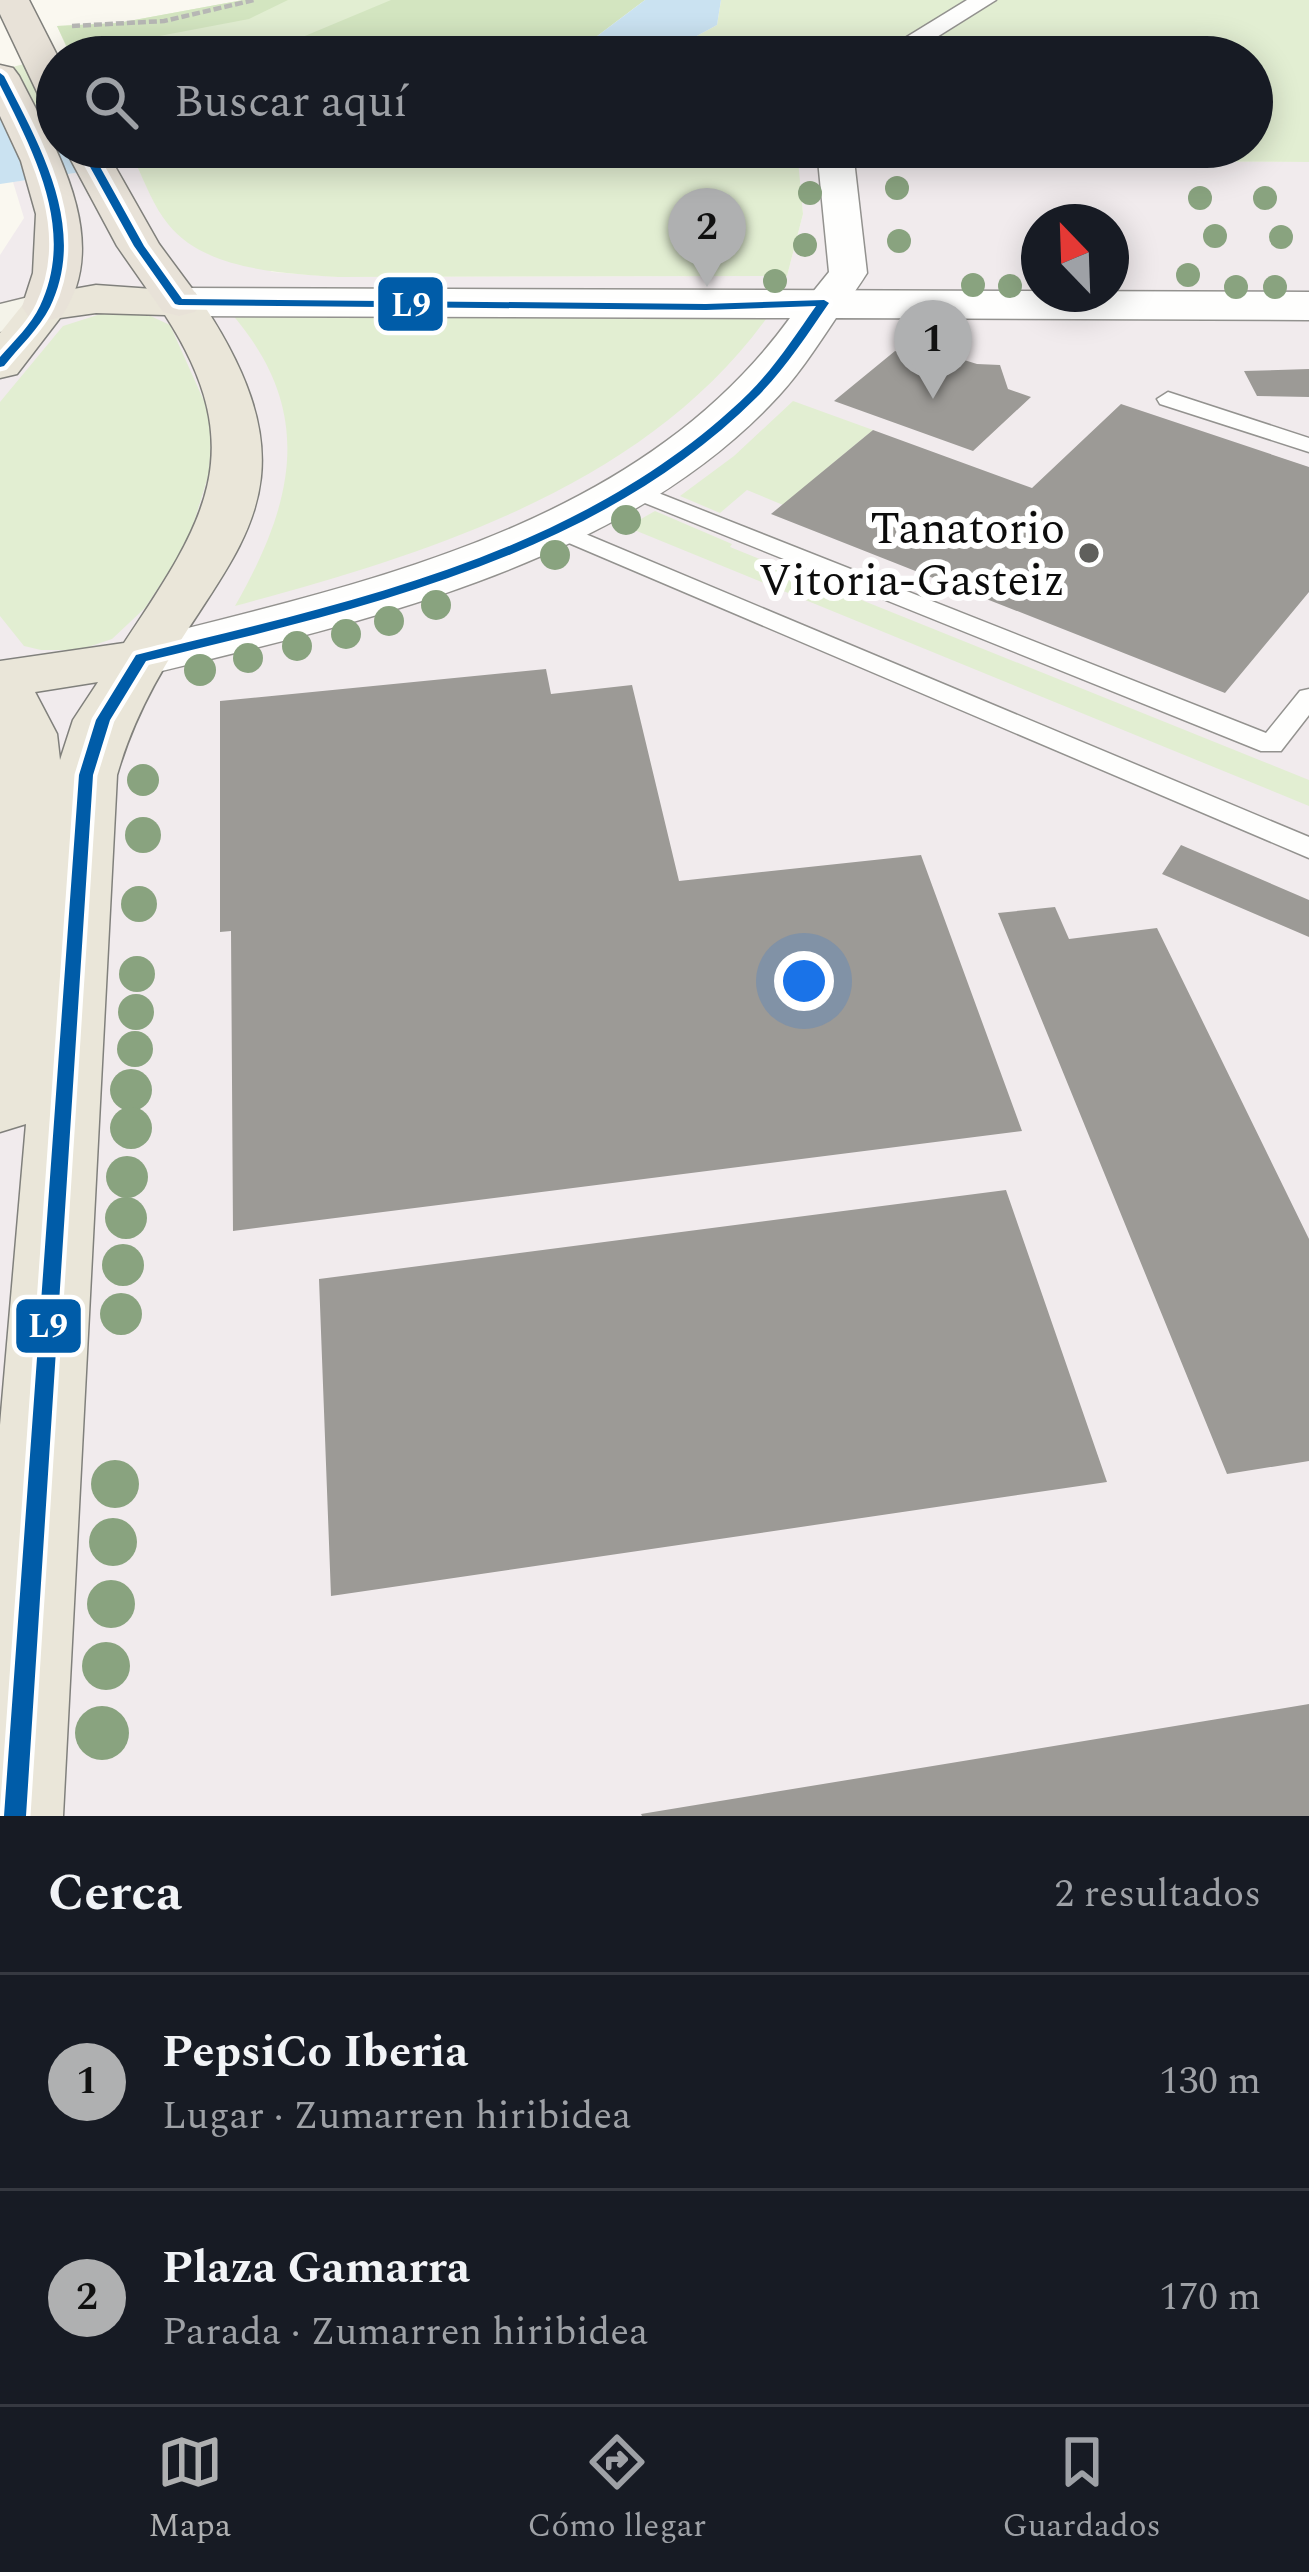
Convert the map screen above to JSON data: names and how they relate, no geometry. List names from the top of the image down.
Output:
{
  "places": ["Tanatorio Vitoria-Gasteiz"],
  "lines": ["transit line L9"],
  "north": "top left",
  "page": {
    "search": "Buscar aquí",
    "pins": ["2", "1"],
    "heading": ["Cerca", "2 resultados"],
    "list": [
      {
        "mark": "1",
        "name": "PepsiCo Iberia",
        "note": "Lugar · Zumarren hiribidea",
        "value": "130 m"
      },
      {
        "mark": "2",
        "name": "Plaza Gamarra",
        "note": "Parada · Zumarren hiribidea",
        "value": "170 m"
      }
    ],
    "nav": ["Mapa", "Cómo llegar", "Guardados"]
  }
}
